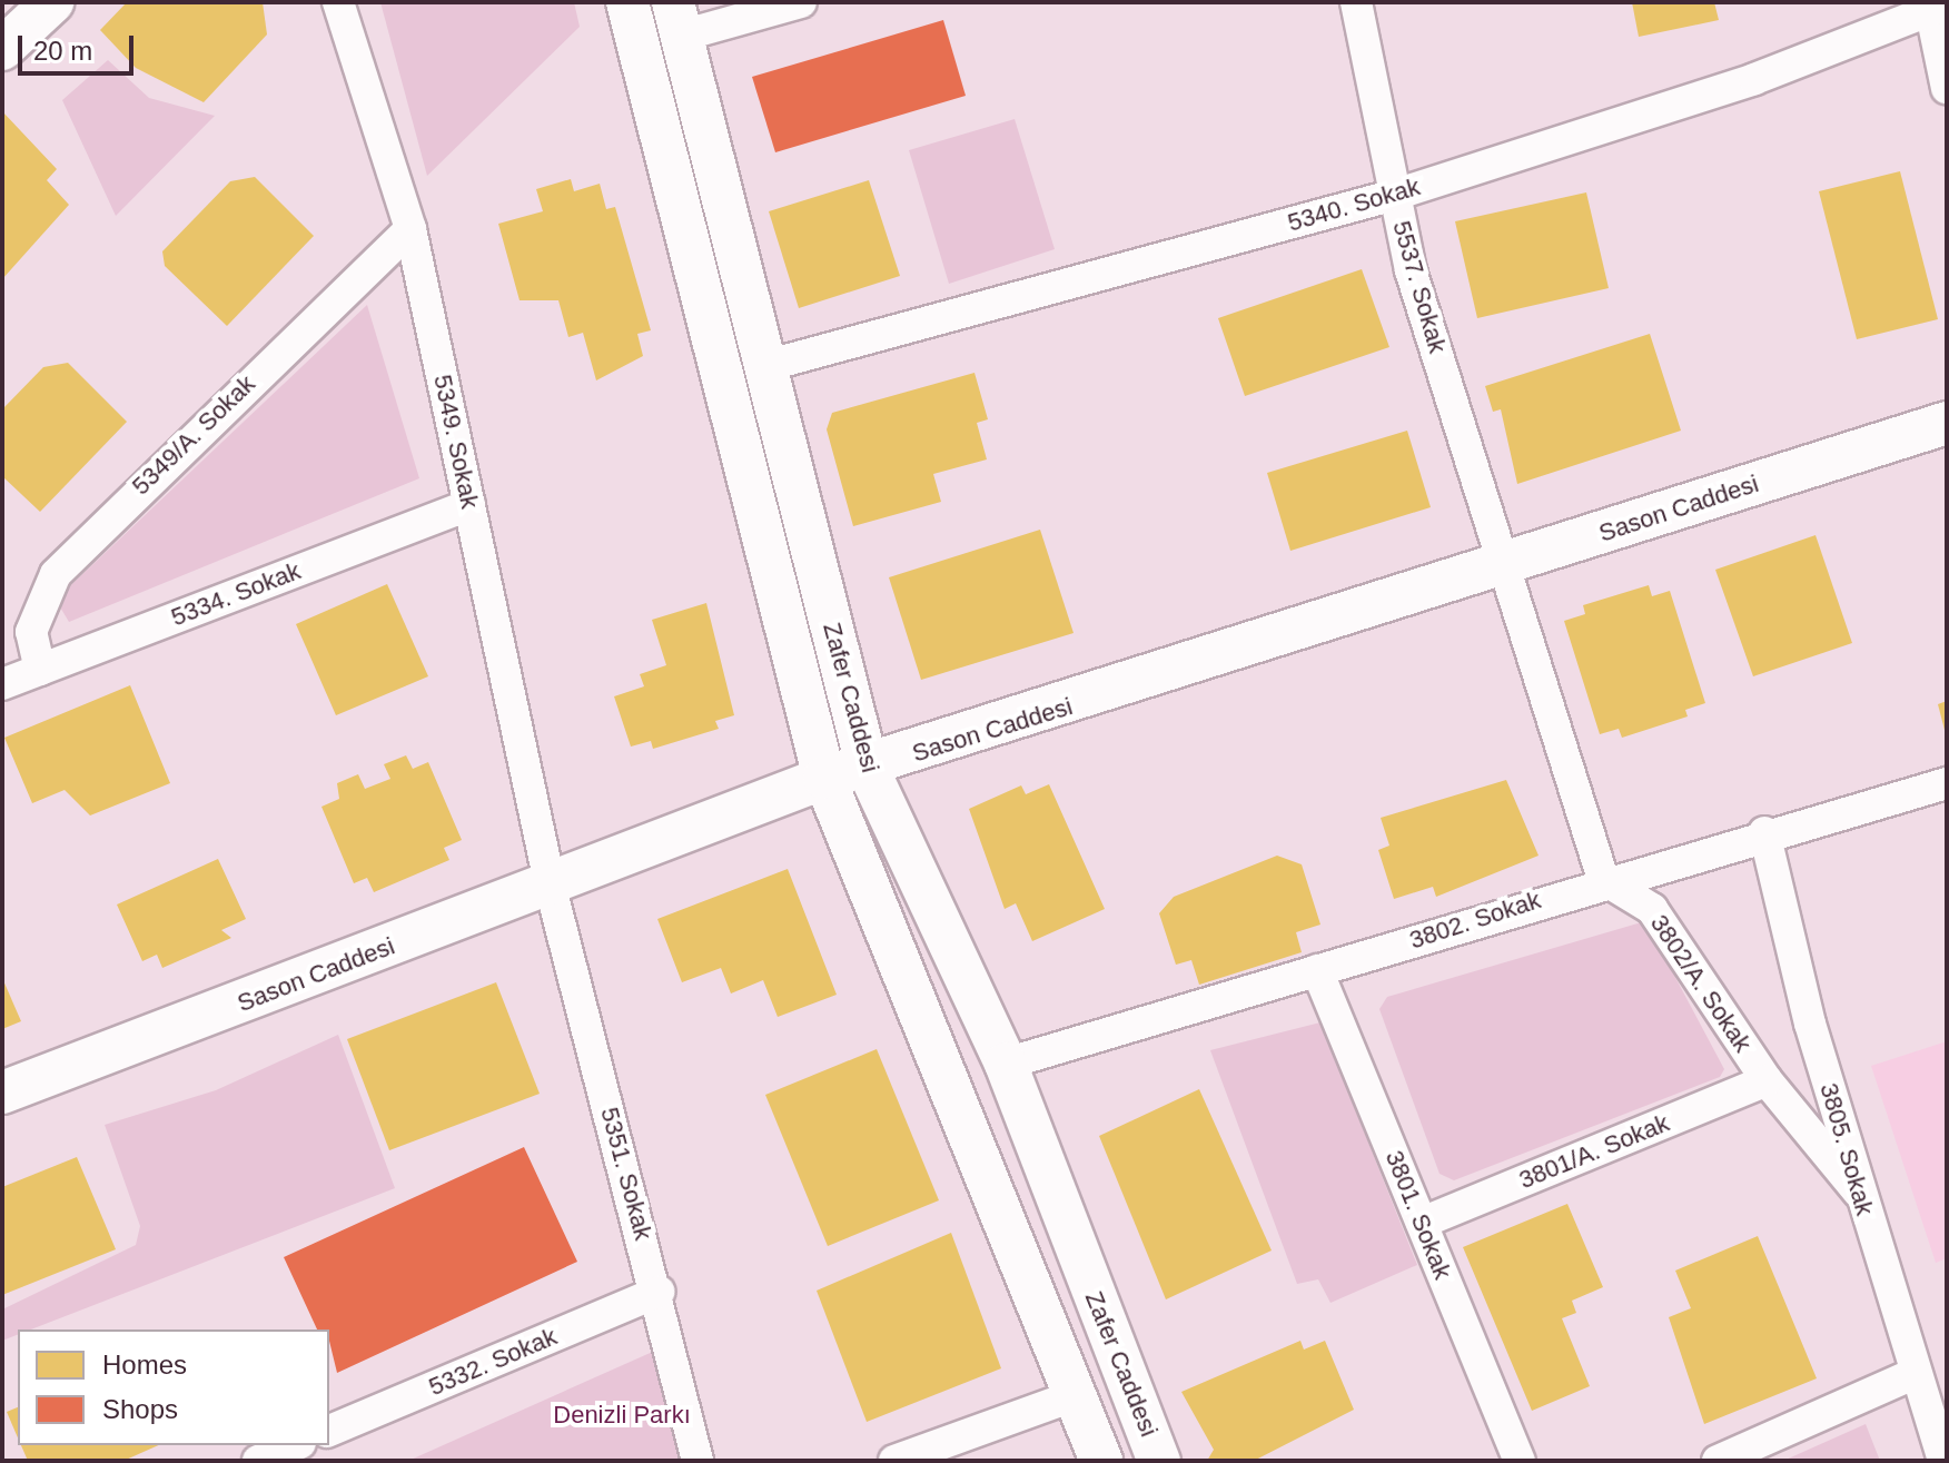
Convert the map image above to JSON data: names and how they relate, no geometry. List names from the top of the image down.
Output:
{
  "streets": {
    "main road": ["Sason Caddesi", "Zafer Caddesi"],
    "street": [
      "5340. Sokak",
      "5537. Sokak",
      "5349/A. Sokak",
      "5349. Sokak",
      "5334. Sokak",
      "3802. Sokak",
      "3802/A. Sokak",
      "3805. Sokak",
      "3801/A. Sokak",
      "5351. Sokak",
      "3801. Sokak",
      "5332. Sokak"
    ]
  },
  "crossings": [
    ["5340. Sokak", "5537. Sokak"],
    ["5340. Sokak", "Zafer Caddesi"],
    ["5537. Sokak", "Sason Caddesi"],
    ["5349/A. Sokak", "5349. Sokak"],
    ["5349/A. Sokak", "5334. Sokak"],
    ["5349. Sokak", "Sason Caddesi"],
    ["5349. Sokak", "5334. Sokak"],
    ["5349. Sokak", "5351. Sokak"],
    ["Sason Caddesi", "Zafer Caddesi"],
    ["Sason Caddesi", "5351. Sokak"],
    ["Zafer Caddesi", "3802. Sokak"],
    ["3802. Sokak", "3802/A. Sokak"],
    ["3802. Sokak", "3805. Sokak"],
    ["3802. Sokak", "3801. Sokak"],
    ["3802/A. Sokak", "3805. Sokak"],
    ["3802/A. Sokak", "3801/A. Sokak"],
    ["3801/A. Sokak", "3801. Sokak"],
    ["5351. Sokak", "5332. Sokak"]
  ],
  "parks": ["Denizli Parkı"],
  "legend": ["Homes", "Shops"],
  "scale_bar": "20 m"
}
